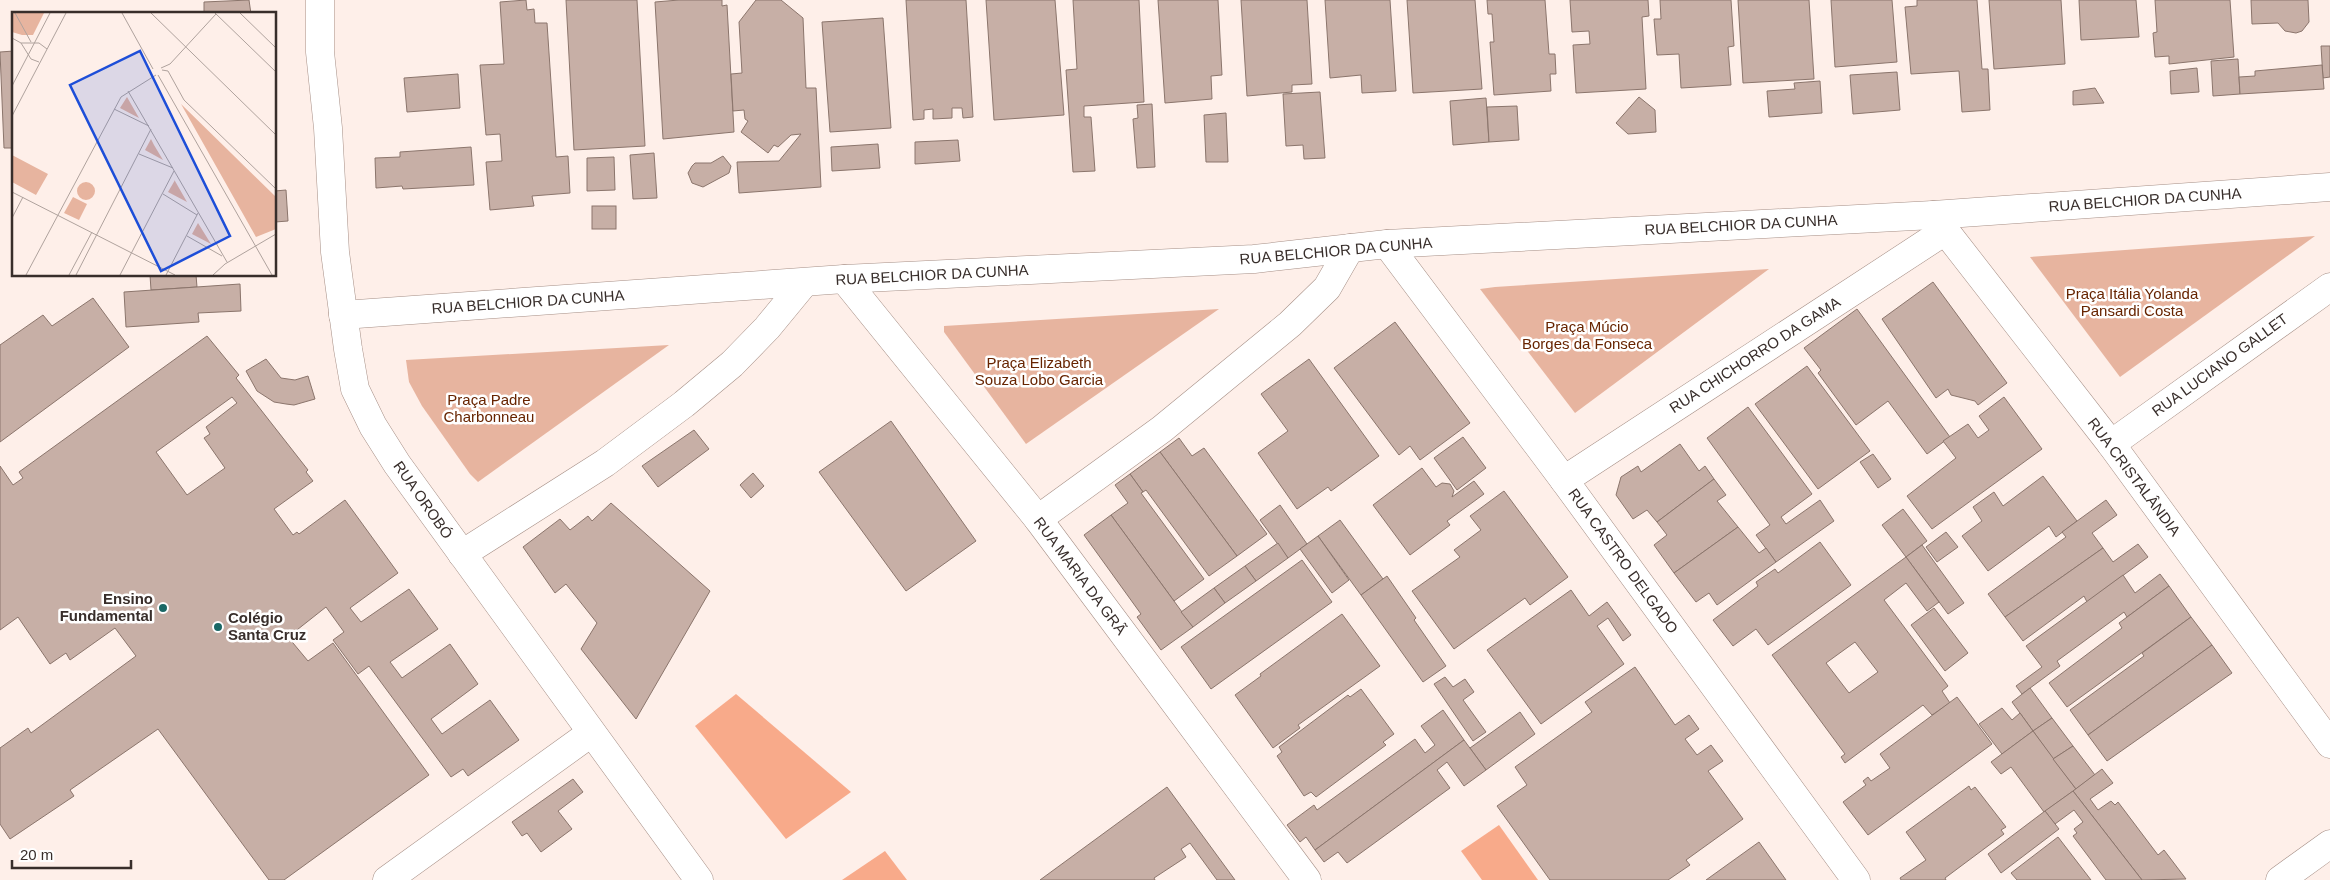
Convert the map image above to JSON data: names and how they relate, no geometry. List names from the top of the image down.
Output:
{
  "streets": {
    "street": [
      "RUA BELCHIOR DA CUNHA",
      "RUA CHICHORRO DA GAMA",
      "RUA LUCIANO GALLET",
      "RUA CRISTALÂNDIA",
      "RUA OROBÓ",
      "RUA CASTRO DELGADO",
      "RUA MARIA DA GRÃ"
    ]
  },
  "crossings": [
    ["RUA BELCHIOR DA CUNHA", "RUA CHICHORRO DA GAMA"],
    ["RUA BELCHIOR DA CUNHA", "RUA CRISTALÂNDIA"],
    ["RUA BELCHIOR DA CUNHA", "RUA OROBÓ"],
    ["RUA BELCHIOR DA CUNHA", "RUA CASTRO DELGADO"],
    ["RUA BELCHIOR DA CUNHA", "RUA MARIA DA GRÃ"],
    ["RUA CHICHORRO DA GAMA", "RUA CRISTALÂNDIA"],
    ["RUA CHICHORRO DA GAMA", "RUA CASTRO DELGADO"],
    ["RUA LUCIANO GALLET", "RUA CRISTALÂNDIA"]
  ],
  "parks": [
    "Praça Itália Yolanda Pansardi Costa",
    "Praça Múcio Borges da Fonseca",
    "Praça Elizabeth Souza Lobo Garcia",
    "Praça Padre Charbonneau"
  ],
  "places": ["Ensino Fundamental", "Colégio Santa Cruz"],
  "scale_bar": "20 m"
}
